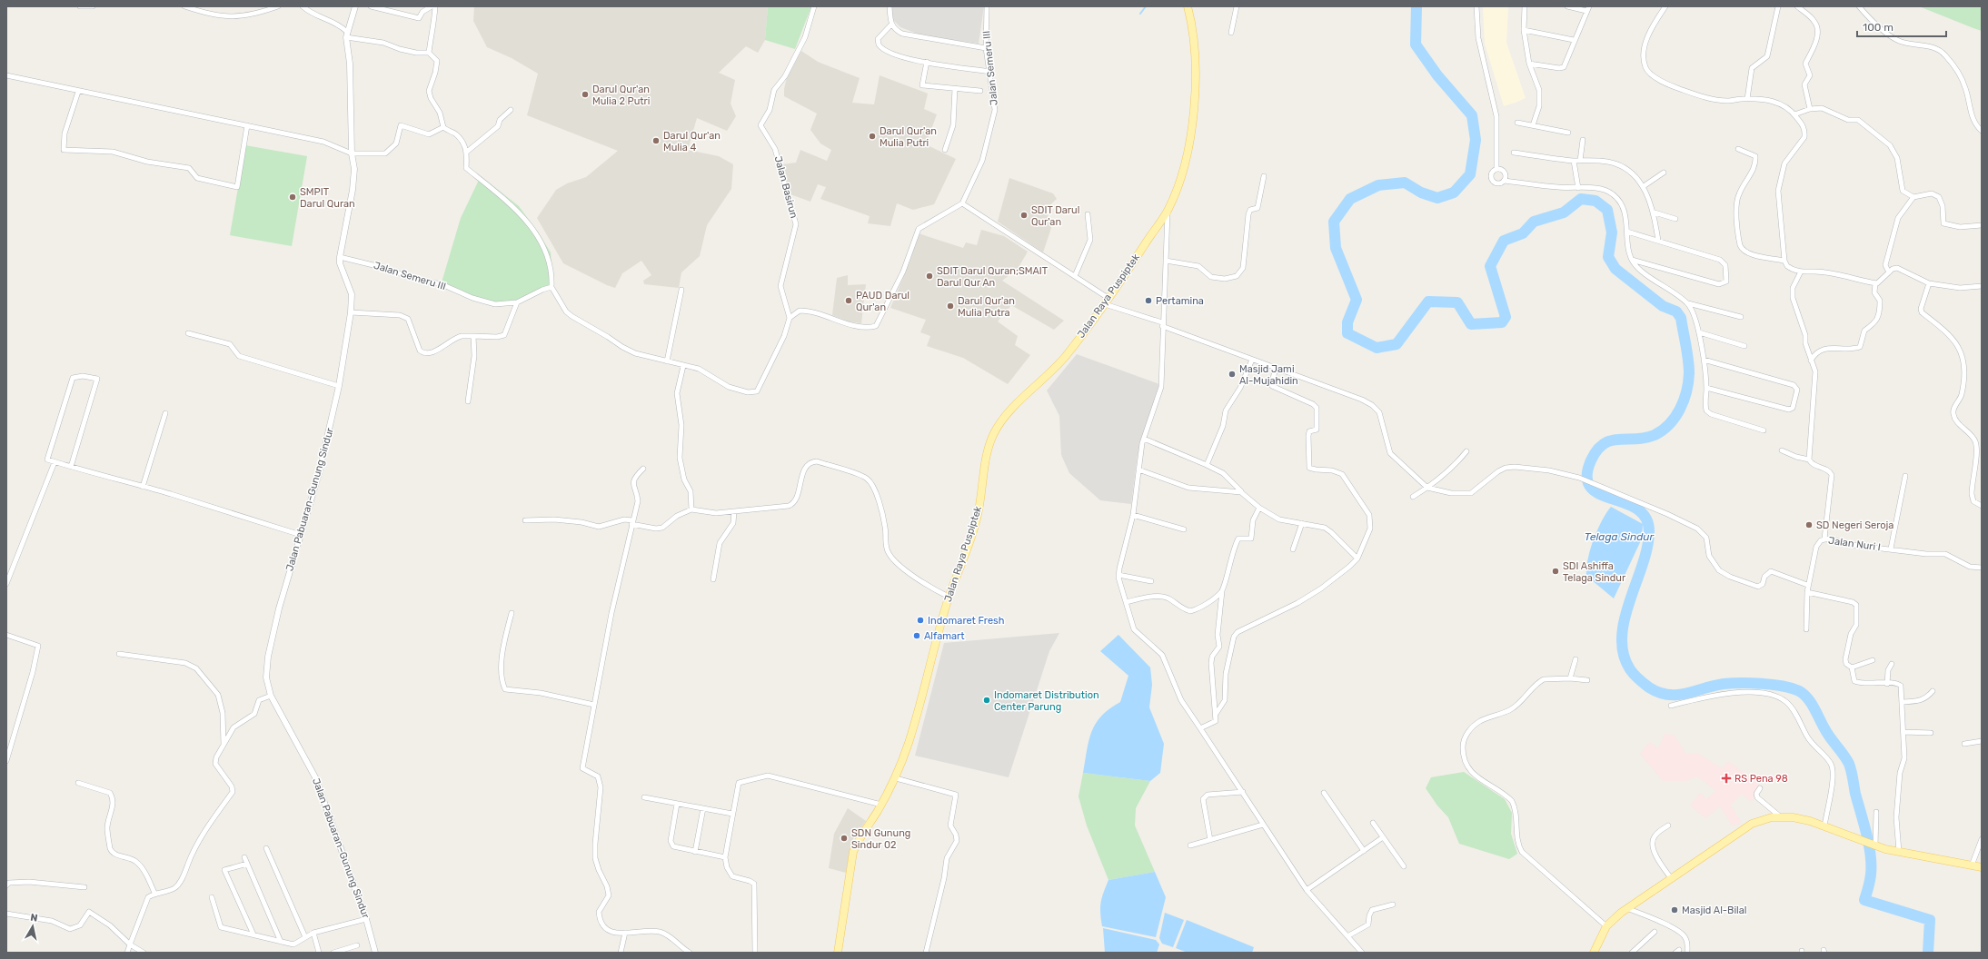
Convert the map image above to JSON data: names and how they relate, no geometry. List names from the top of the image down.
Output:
{
  "streets": {
    "main road": ["Jalan Raya Puspiptek"],
    "street": [
      "Jalan Semeru III",
      "Jalan Basirun",
      "Jalan Pabuaran–Gunung Sindur",
      "Jalan Nuri I"
    ]
  },
  "crossings": [
    ["Jalan Semeru III", "Jalan Pabuaran–Gunung Sindur"]
  ],
  "water": ["Telaga Sindur"],
  "places": {
    "other": [
      "Darul Qur'an Mulia 2 Putri",
      "Darul Qur'an Mulia Putri",
      "Darul Qur'an Mulia 4",
      "SMPIT Darul Quran",
      "SDIT Darul Qur'an",
      "SDIT Darul Quran;SMAIT Darul Qur An",
      "PAUD Darul Qur'an",
      "Pertamina",
      "Darul Qur'an Mulia Putra",
      "Masjid Jami Al-Mujahidin",
      "SD Negeri Seroja",
      "SDI Ashiffa Telaga Sindur",
      "Indomaret Fresh",
      "Alfamart",
      "Indomaret Distribution Center Parung",
      "SDN Gunung Sindur 02",
      "Masjid Al-Bilal"
    ],
    "health": ["RS Pena 98"]
  },
  "scale_bar": "100 m",
  "north": "top"
}
